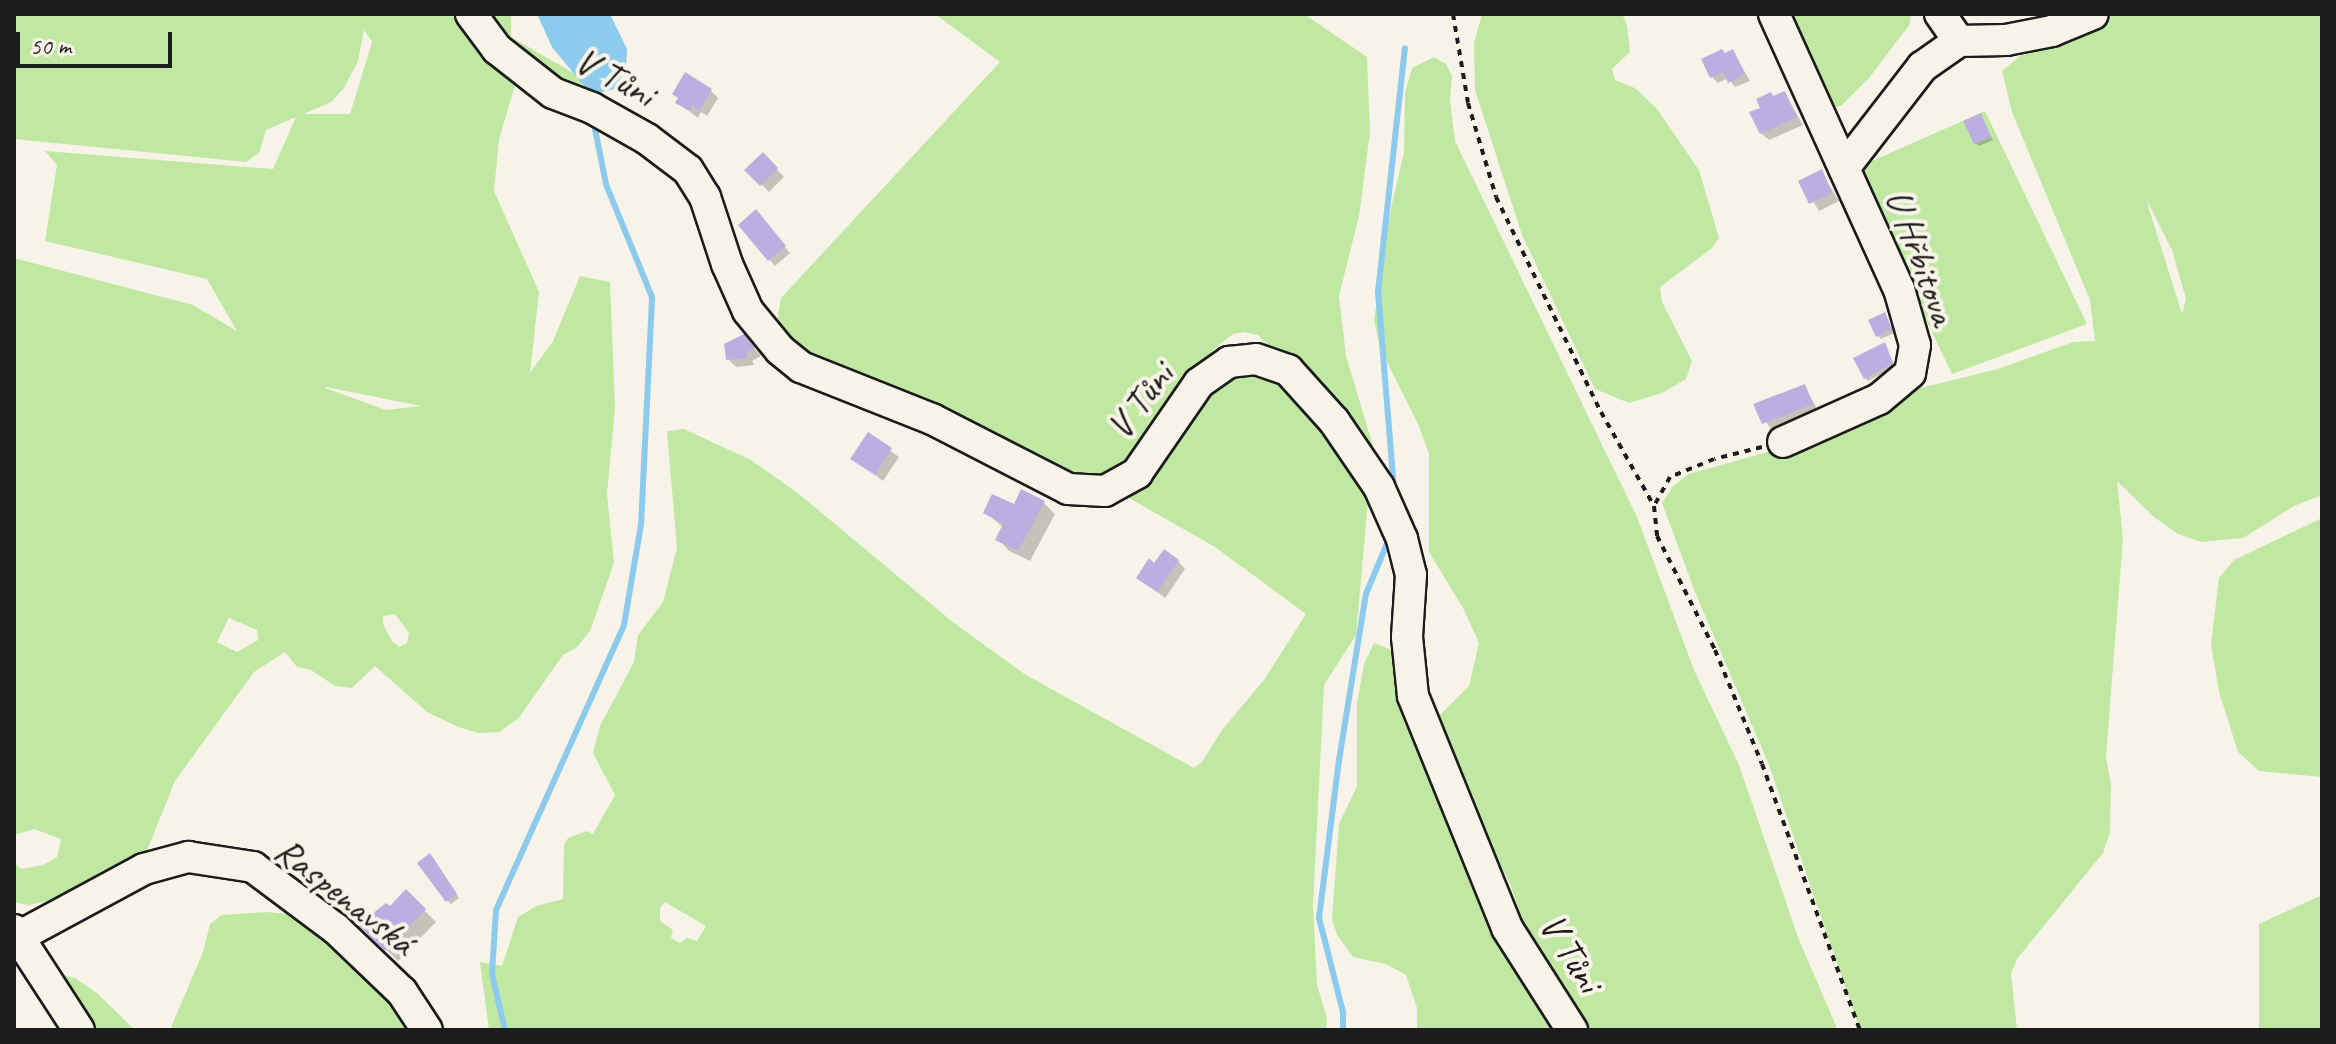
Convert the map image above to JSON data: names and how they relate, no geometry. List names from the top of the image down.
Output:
{
  "streets": {
    "street": ["V Tůni", "U Hřbitova", "Raspenavská"]
  },
  "scale_bar": "50 m"
}
